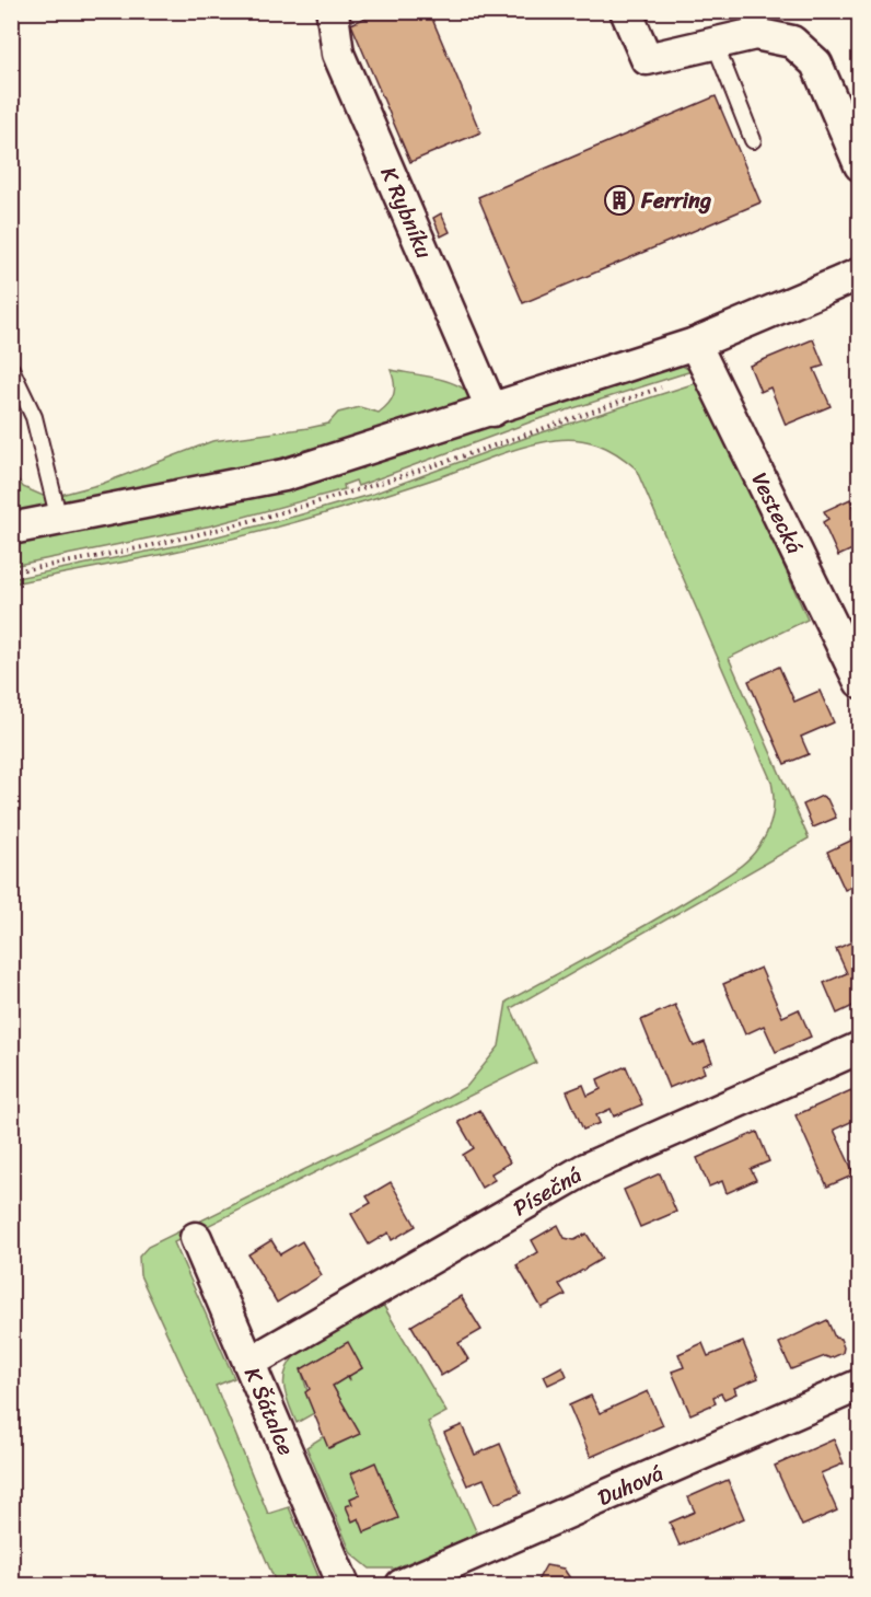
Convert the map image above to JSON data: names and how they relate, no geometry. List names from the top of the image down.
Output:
{
  "streets": {
    "street": [
      "K Rybníku",
      "Vestecká",
      "Písečná",
      "K Šátalce",
      "Duhová"
    ]
  },
  "crossings": [
    ["Písečná", "K Šátalce"]
  ],
  "places": {
    "building": ["Ferring"]
  }
}
